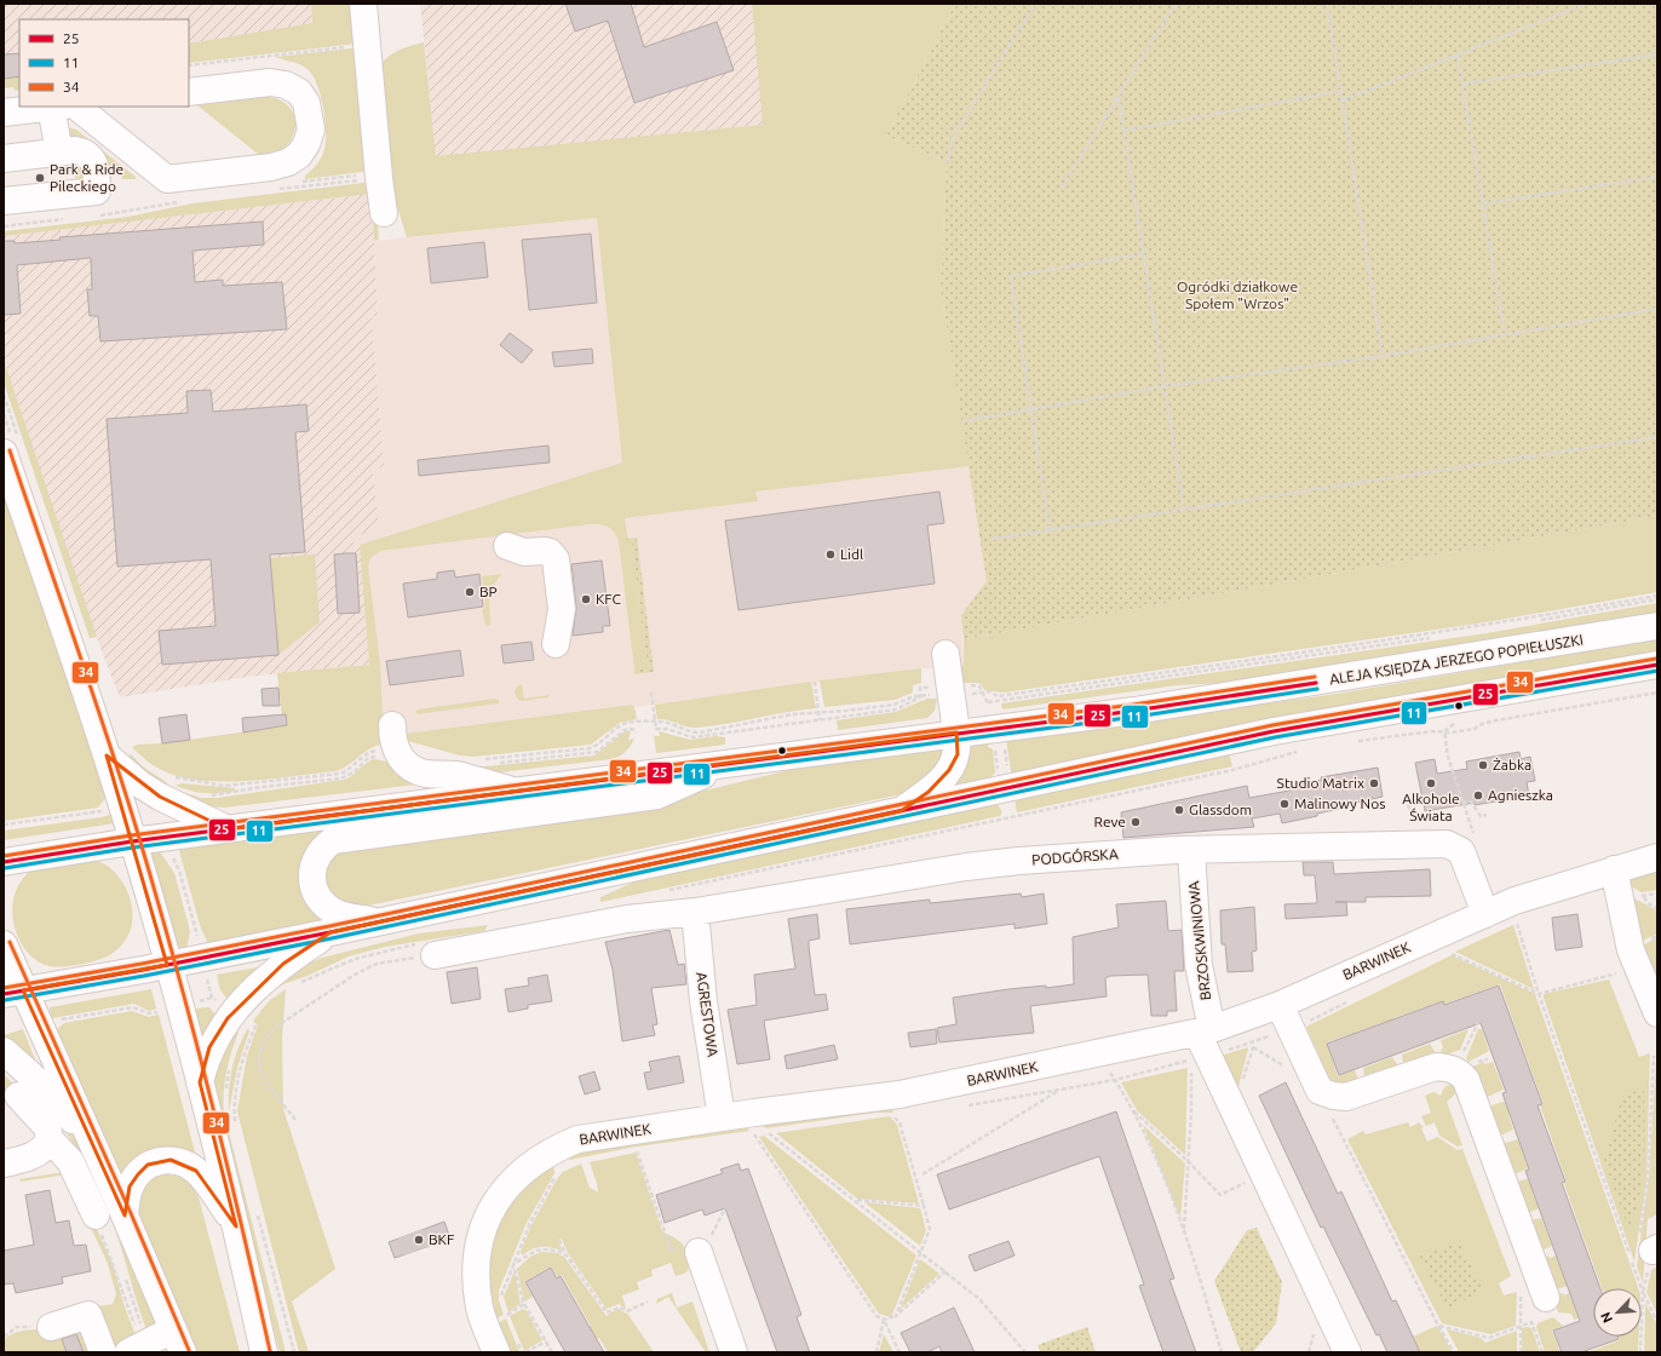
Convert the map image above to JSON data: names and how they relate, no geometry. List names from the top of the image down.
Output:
{
  "streets": {
    "main road": [
      "ALEJA KSIĘDZA JERZEGO POPIEŁUSZKI",
      "PODGÓRSKA",
      "BRZOSKWINIOWA",
      "BARWINEK",
      "AGRESTOWA"
    ]
  },
  "crossings": [
    ["PODGÓRSKA", "BRZOSKWINIOWA"],
    ["PODGÓRSKA", "BARWINEK"],
    ["PODGÓRSKA", "AGRESTOWA"],
    ["BRZOSKWINIOWA", "BARWINEK"],
    ["BARWINEK", "AGRESTOWA"]
  ],
  "parks": ["Ogródki działkowe Społem \"Wrzos\""],
  "places": [
    "Park & Ride Pileckiego",
    "Lidl",
    "BP",
    "KFC",
    "Żabka",
    "Studio Matrix",
    "Alkohole Świata",
    "Agnieszka",
    "Malinowy Nos",
    "Glassdom",
    "Reve",
    "BKF"
  ],
  "lines": ["transit line 34", "transit line 25", "transit line 11"],
  "legend": ["25", "11", "34"],
  "north": "bottom left"
}
